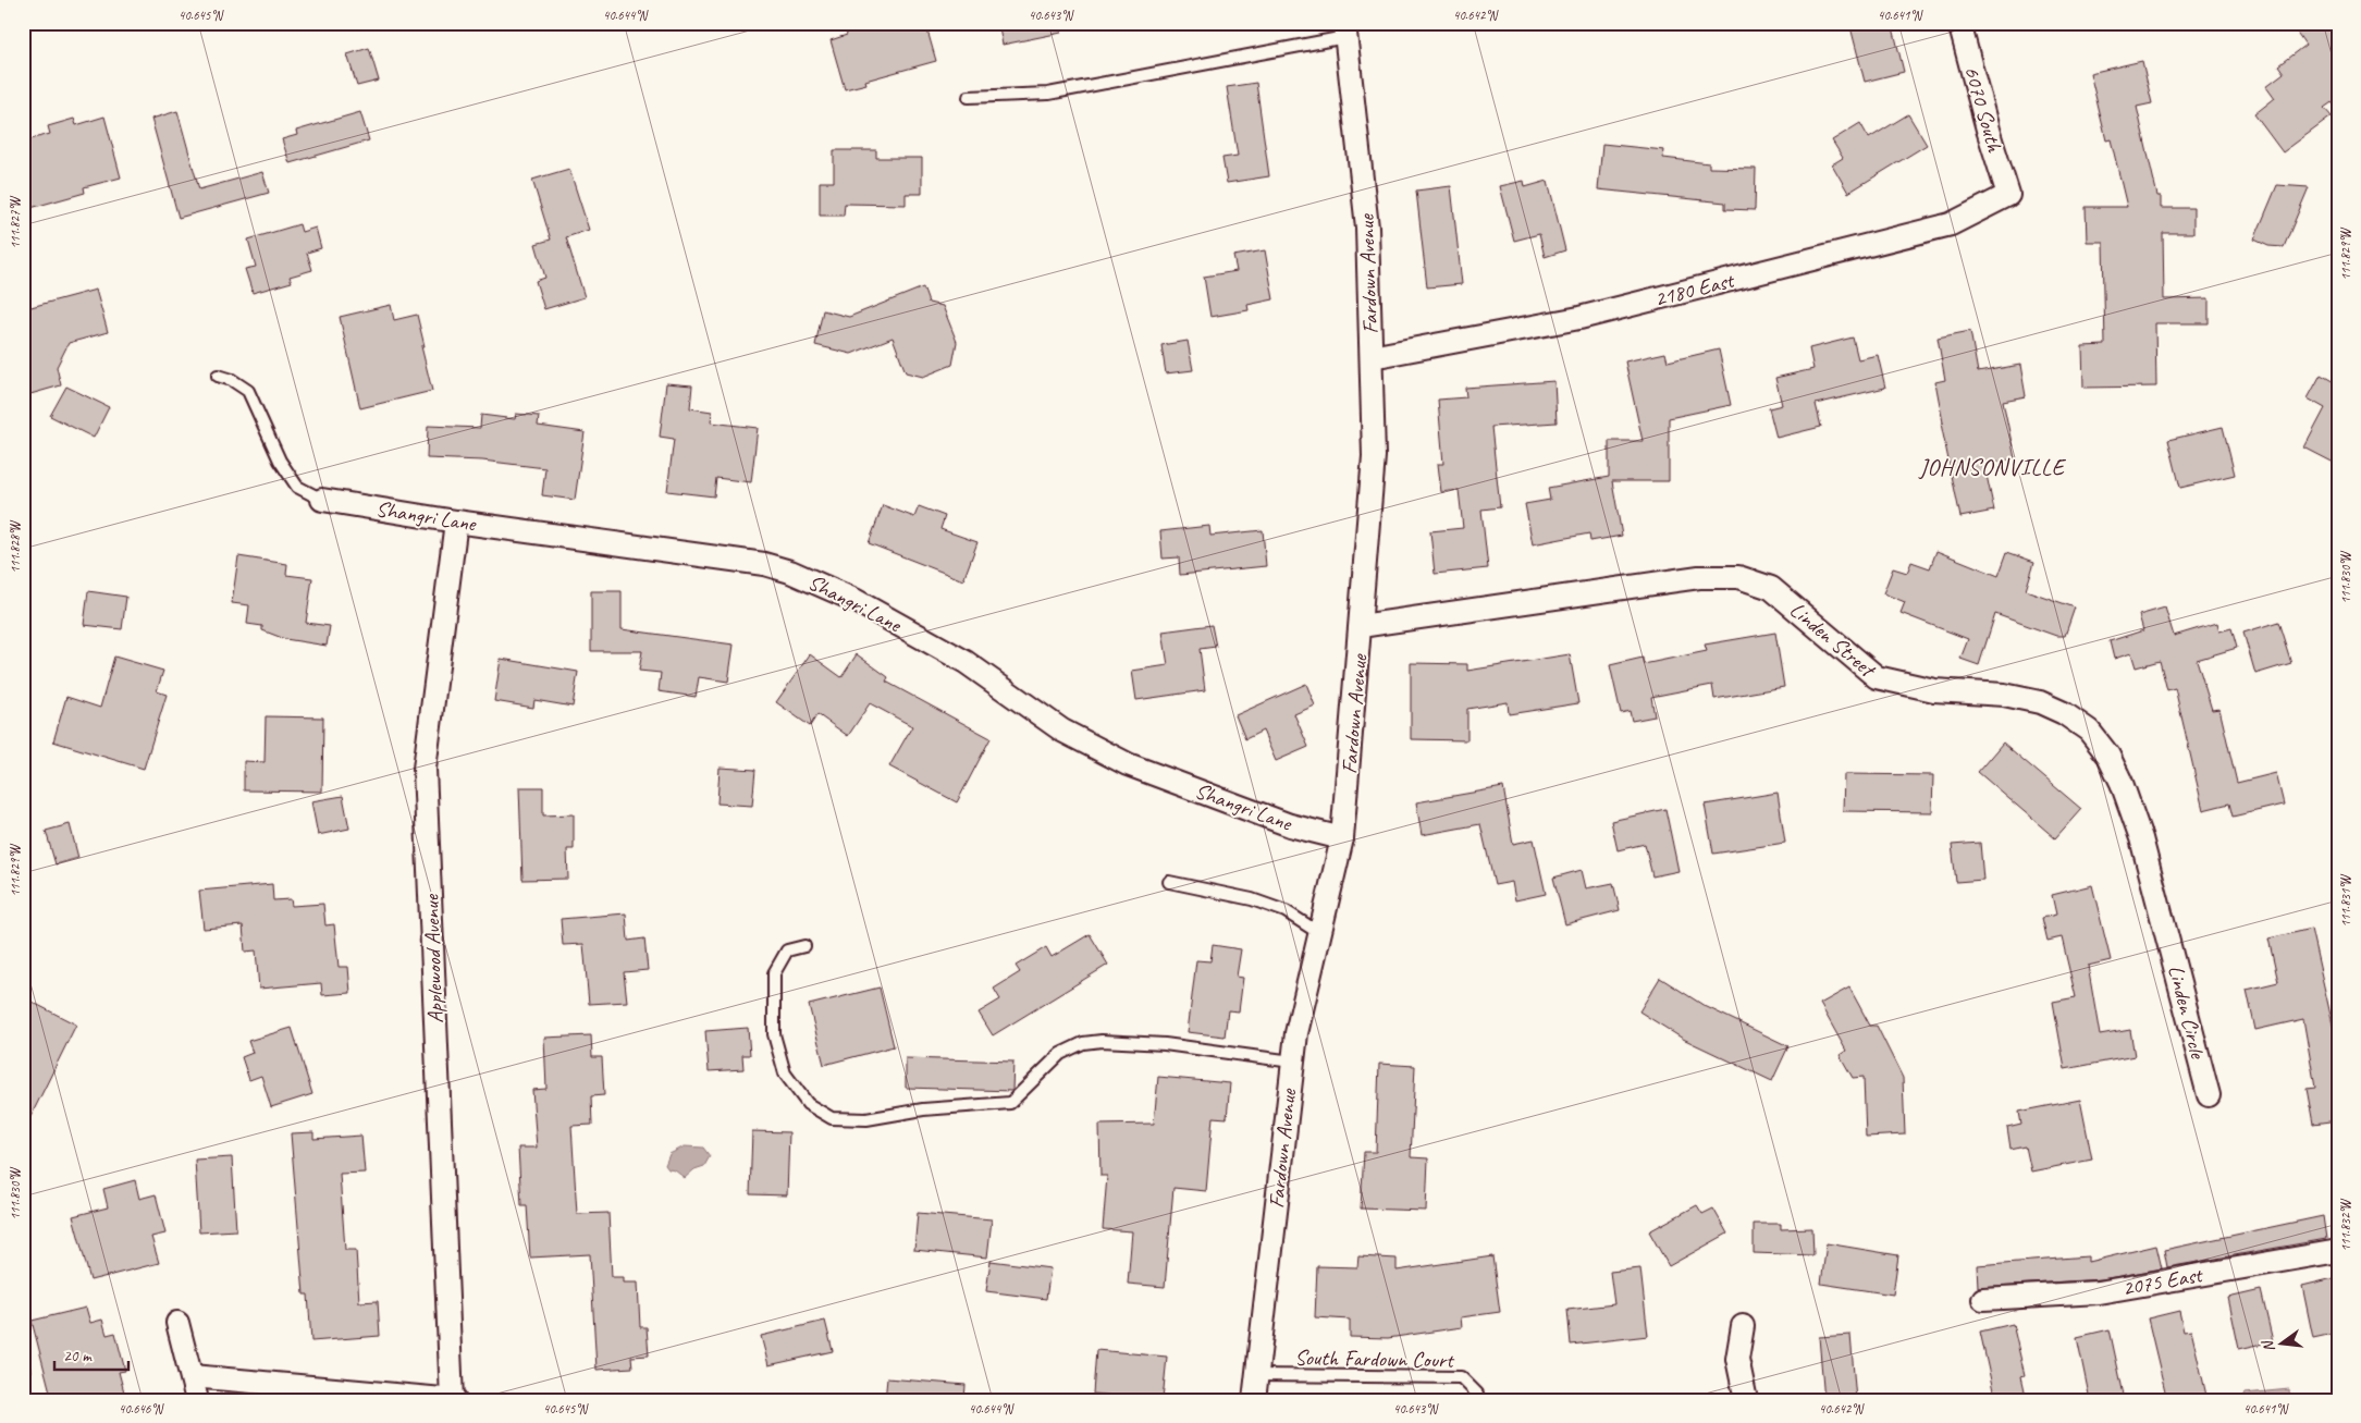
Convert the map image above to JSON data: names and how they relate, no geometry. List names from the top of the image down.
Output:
{
  "streets": {
    "street": [
      "6070 South",
      "Fardown Avenue",
      "2180 East",
      "Shangri Lane",
      "Linden Street",
      "Applewood Avenue",
      "Linden Circle",
      "2075 East"
    ],
    "lane": ["South Fardown Court"]
  },
  "crossings": [
    ["6070 South", "2180 East"],
    ["Fardown Avenue", "2180 East"],
    ["Fardown Avenue", "Shangri Lane"],
    ["Fardown Avenue", "Linden Street"],
    ["Fardown Avenue", "South Fardown Court"],
    ["Shangri Lane", "Applewood Avenue"],
    ["Linden Street", "Linden Circle"]
  ],
  "districts": ["JOHNSONVILLE"],
  "scale_bar": "20 m",
  "north": "left",
  "coordinates": [
    "40.645°N",
    "40.644°N",
    "40.643°N",
    "40.642°N",
    "40.641°N",
    "111.827°W",
    "111.829°W",
    "111.828°W",
    "111.830°W",
    "111.831°W",
    "111.832°W",
    "40.646°N"
  ]
}
